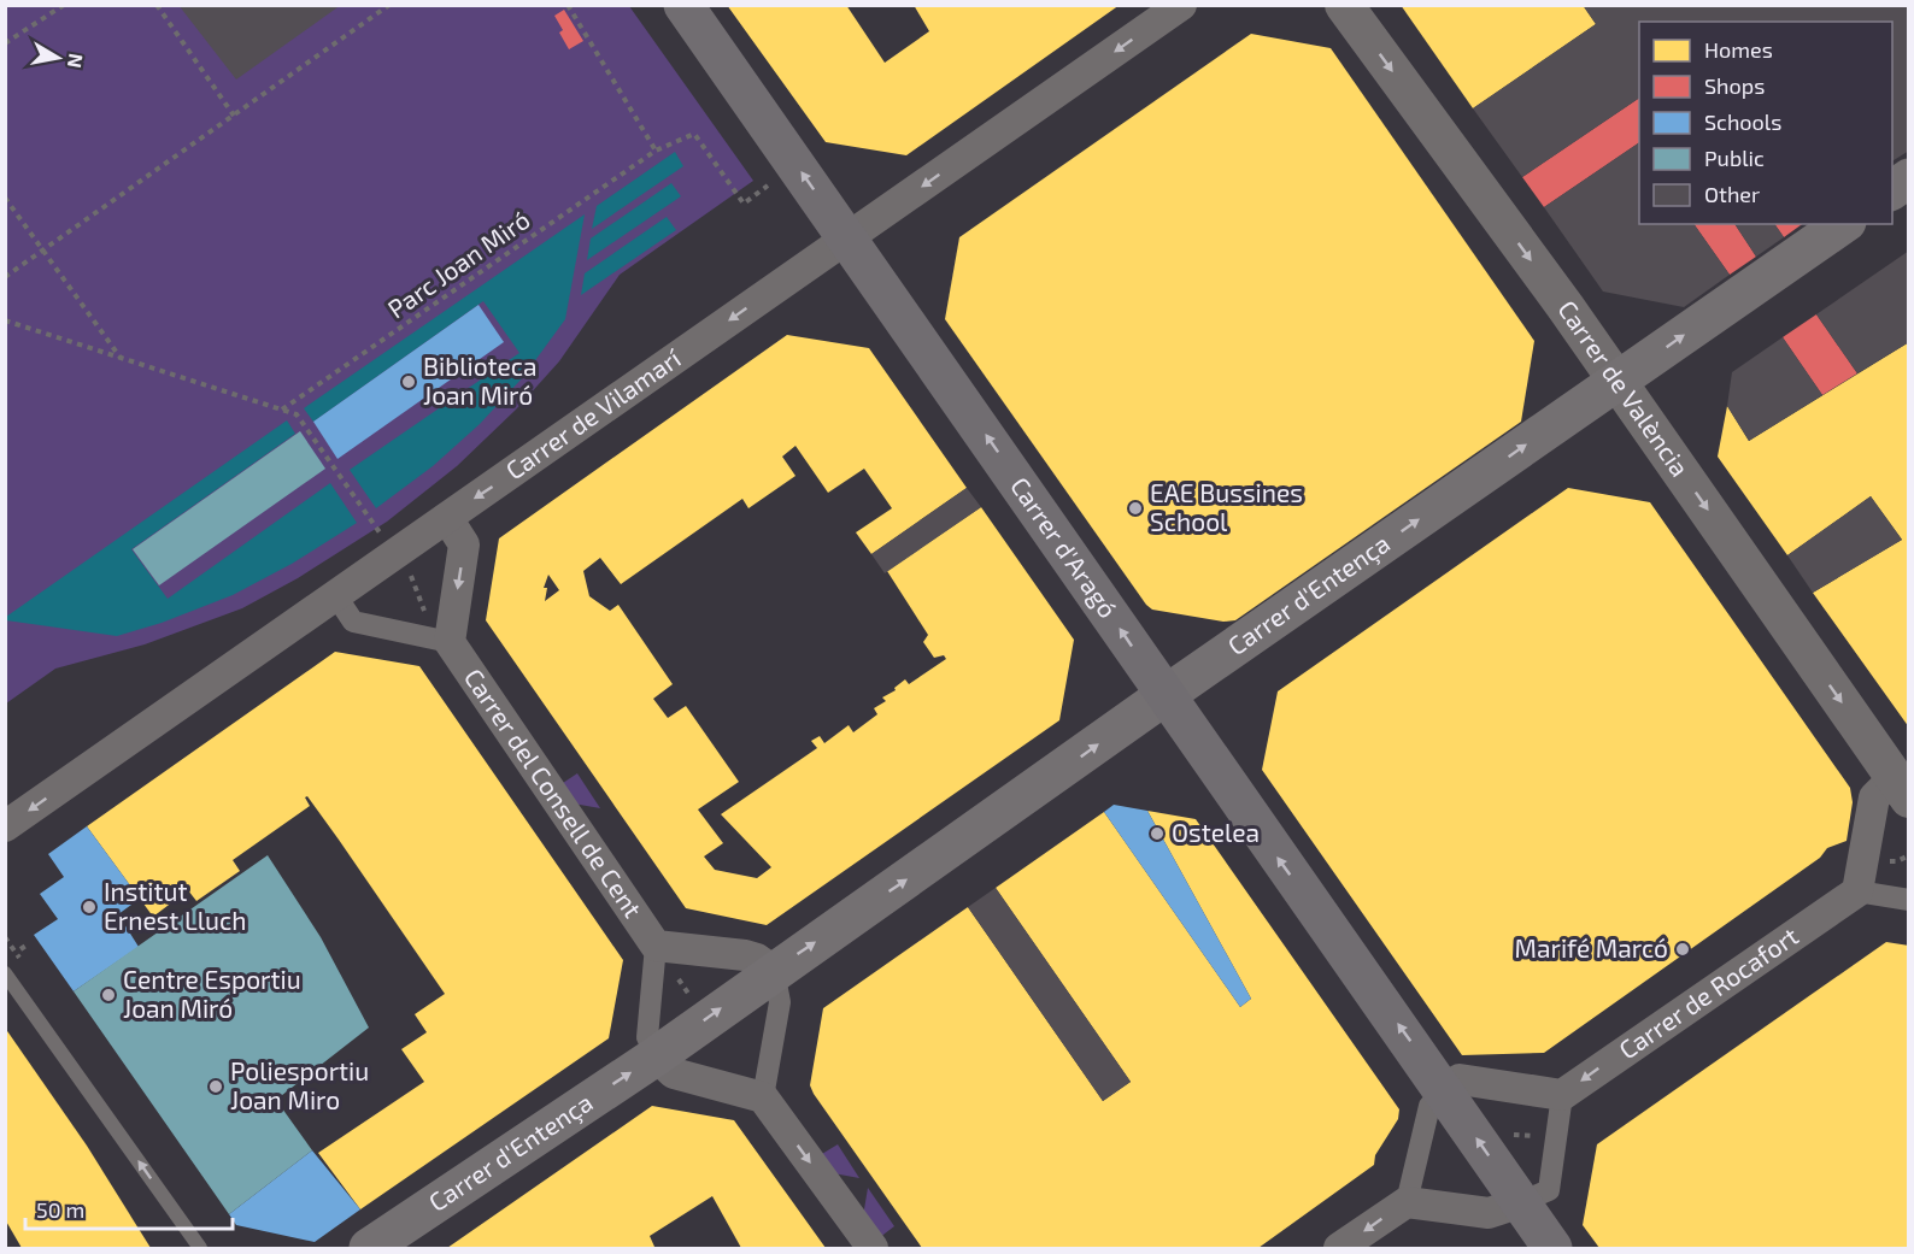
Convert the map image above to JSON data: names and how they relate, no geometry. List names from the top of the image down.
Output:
{
  "streets": {
    "main road": ["Carrer d'Aragó", "Carrer d'Entença"],
    "street": [
      "Carrer de València",
      "Carrer de Vilamarí",
      "Carrer del Consell de Cent",
      "Carrer de Rocafort"
    ],
    "path": ["Parc Joan Miró"]
  },
  "crossings": [
    ["Carrer de València", "Carrer d'Entença"],
    ["Carrer de València", "Carrer de Rocafort"],
    ["Carrer de Vilamarí", "Carrer d'Aragó"],
    ["Carrer de Vilamarí", "Carrer del Consell de Cent"],
    ["Carrer d'Aragó", "Carrer d'Entença"],
    ["Carrer d'Entença", "Carrer del Consell de Cent"]
  ],
  "one_way": [
    "Carrer de València",
    "Carrer de Vilamarí",
    "Carrer d'Aragó",
    "Carrer d'Entença",
    "Carrer de Rocafort"
  ],
  "places": [
    "Biblioteca Joan Miró",
    "EAE Bussines School",
    "Ostelea",
    "Institut Ernest Lluch",
    "Marifé Marcó",
    "Centre Esportiu Joan Miró",
    "Poliesportiu Joan Miro"
  ],
  "legend": [
    "Homes",
    "Shops",
    "Schools",
    "Public",
    "Other"
  ],
  "scale_bar": "50 m",
  "north": "right"
}
